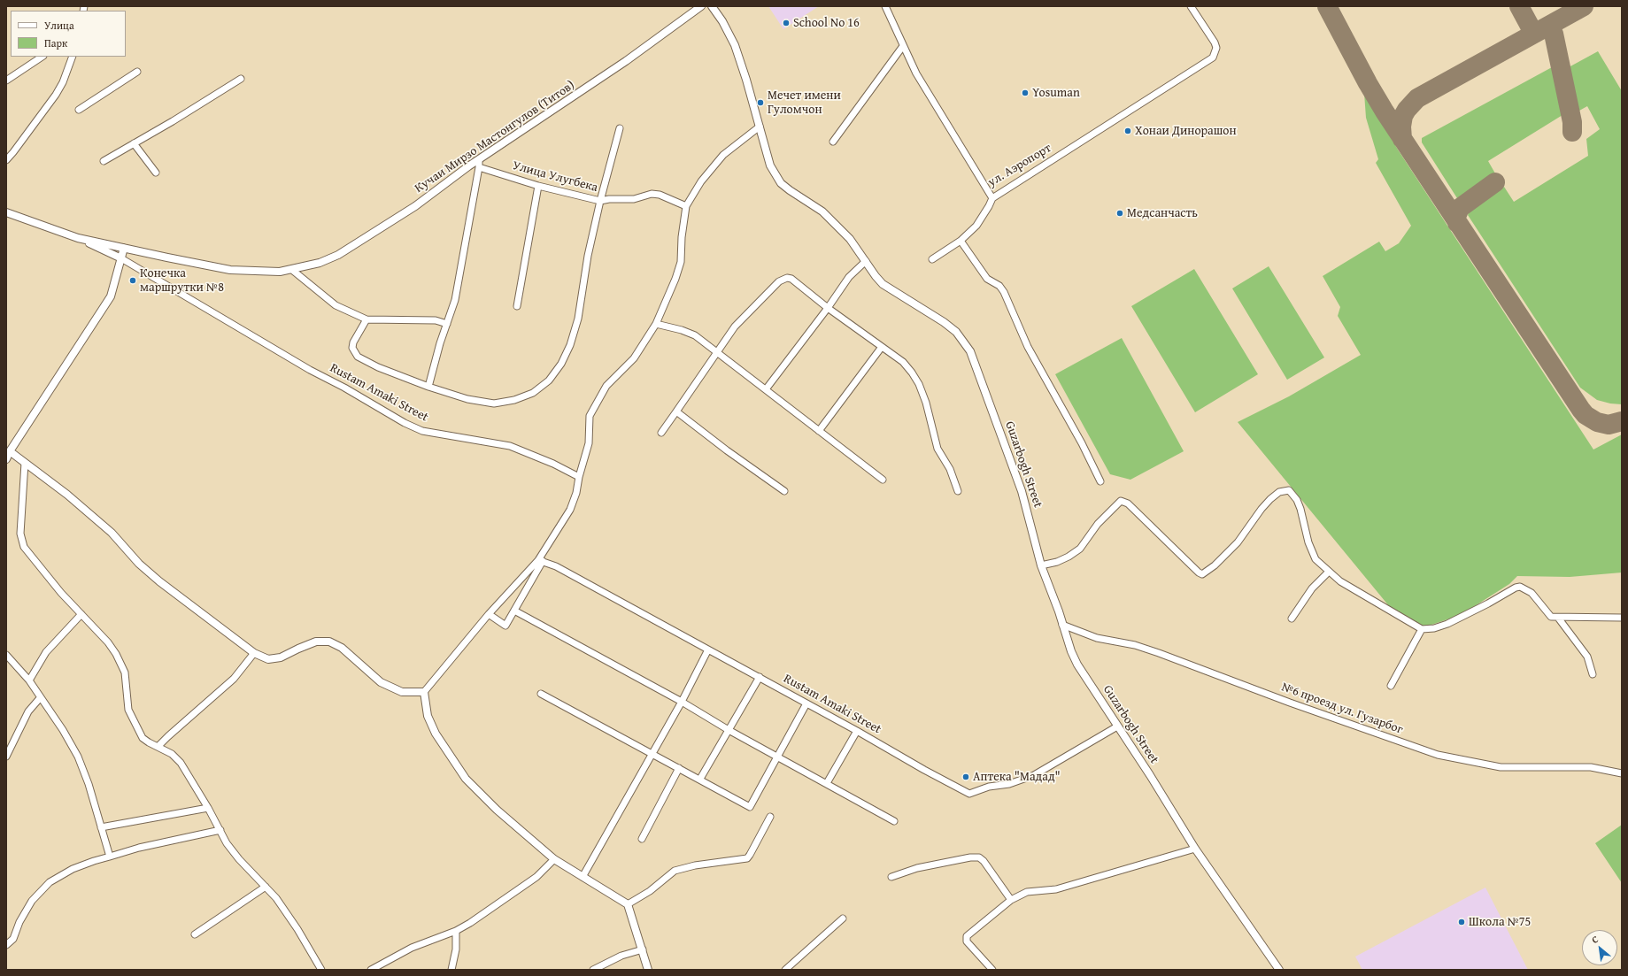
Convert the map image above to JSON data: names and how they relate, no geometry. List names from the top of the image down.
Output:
{
  "streets": {
    "street": [
      "Кучаи Мирзо Мастонгулов (Титов)",
      "ул. Аэропорт",
      "Улица Улугбека",
      "Rustam Amaki Street",
      "Guzarbogh Street",
      "№6 проезд ул. Гузарбог"
    ]
  },
  "crossings": [
    ["Кучаи Мирзо Мастонгулов (Титов)", "Улица Улугбека"],
    ["Rustam Amaki Street", "Guzarbogh Street"],
    ["Guzarbogh Street", "№6 проезд ул. Гузарбог"]
  ],
  "places": [
    "School No 16",
    "Yosuman",
    "Мечет имени Гуломчон",
    "Хонаи Динорашон",
    "Медсанчасть",
    "Конечка маршрутки №8",
    "Аптека \"Мадад\"",
    "Школа №75"
  ],
  "legend": ["Улица", "Парк"],
  "north": "top left"
}
